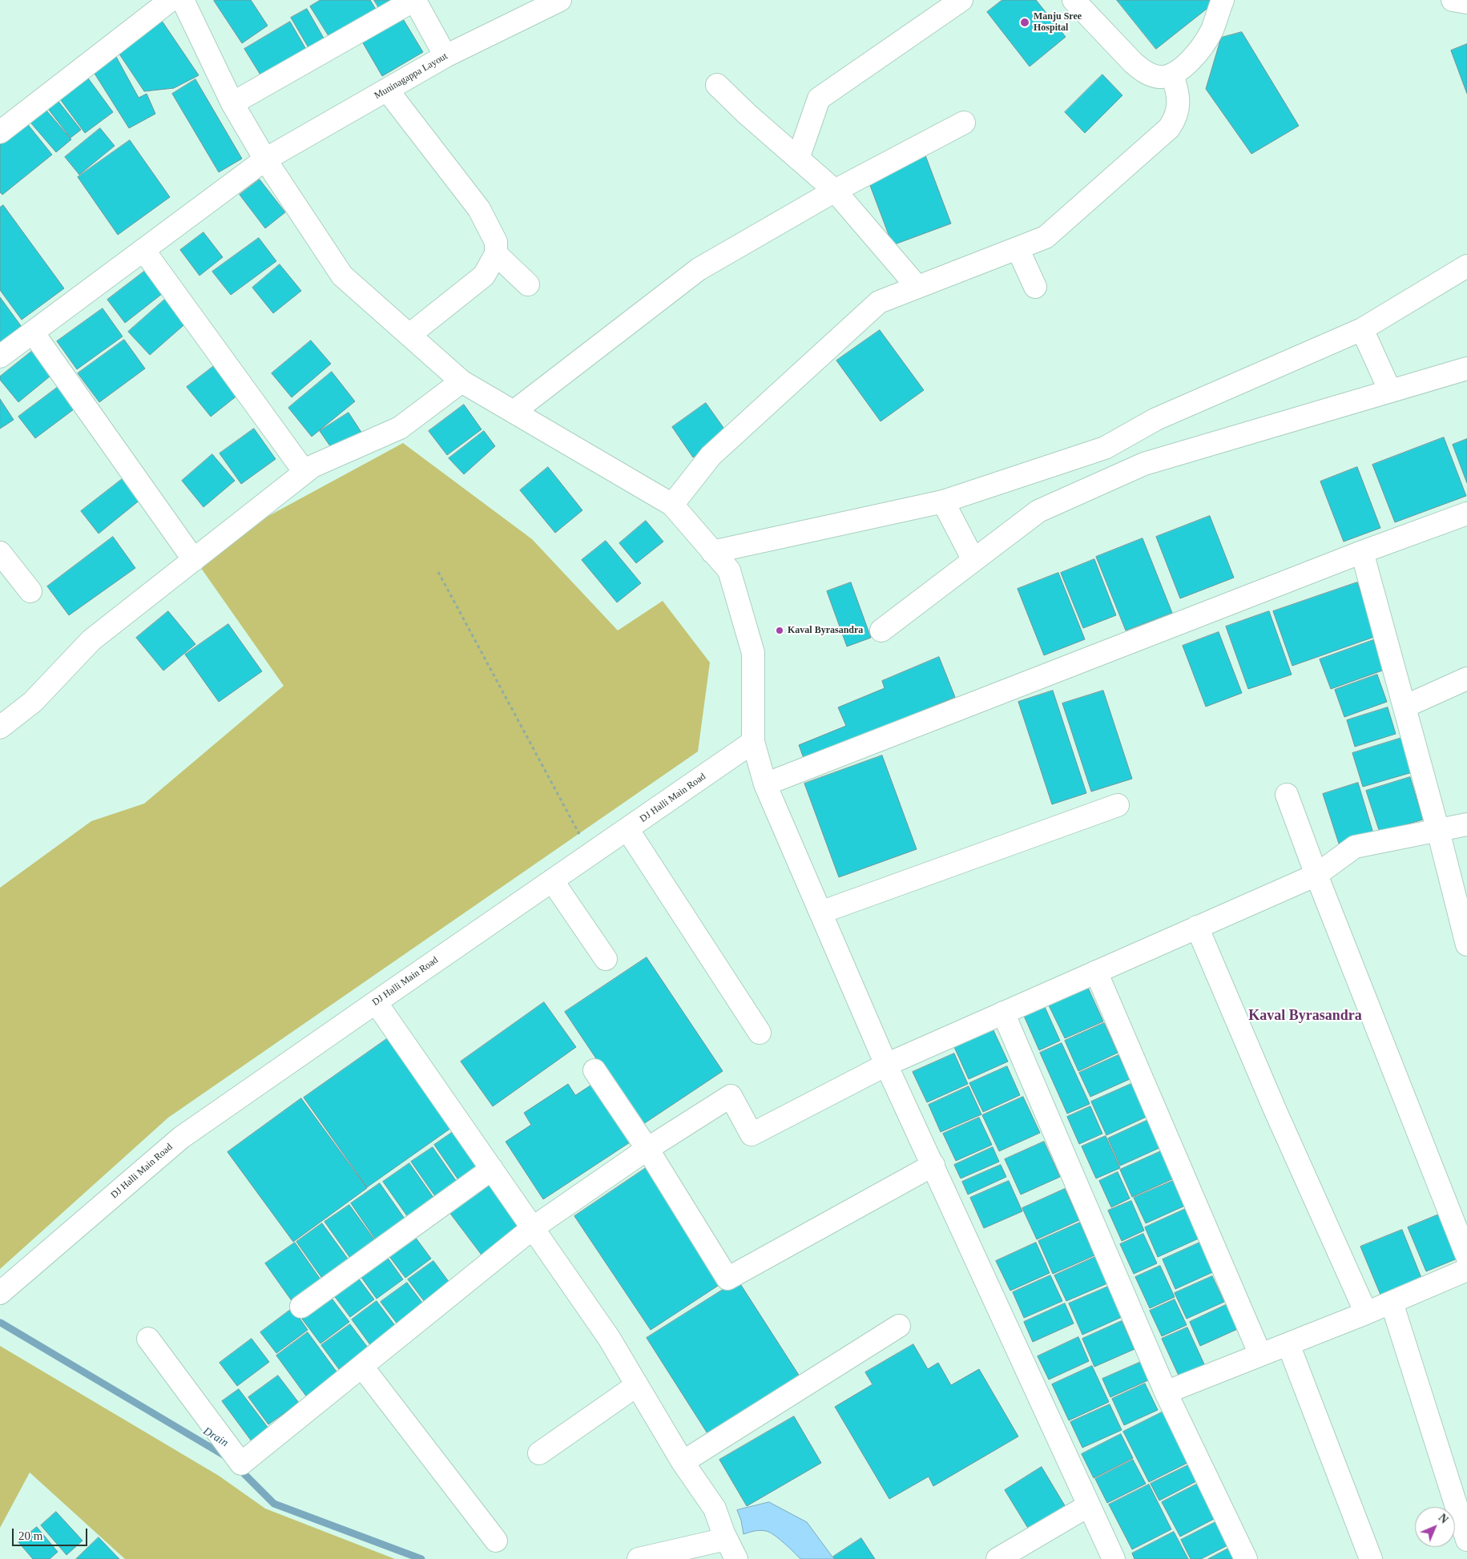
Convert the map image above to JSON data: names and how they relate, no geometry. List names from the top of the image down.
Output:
{
  "streets": {
    "street": ["Muninagappa Layout", "DJ Halli Main Road"]
  },
  "districts": ["Kaval Byrasandra"],
  "water": ["Drain"],
  "places": ["Manju Sree Hospital", "Kaval Byrasandra"],
  "scale_bar": "20 m",
  "north": "top right"
}
